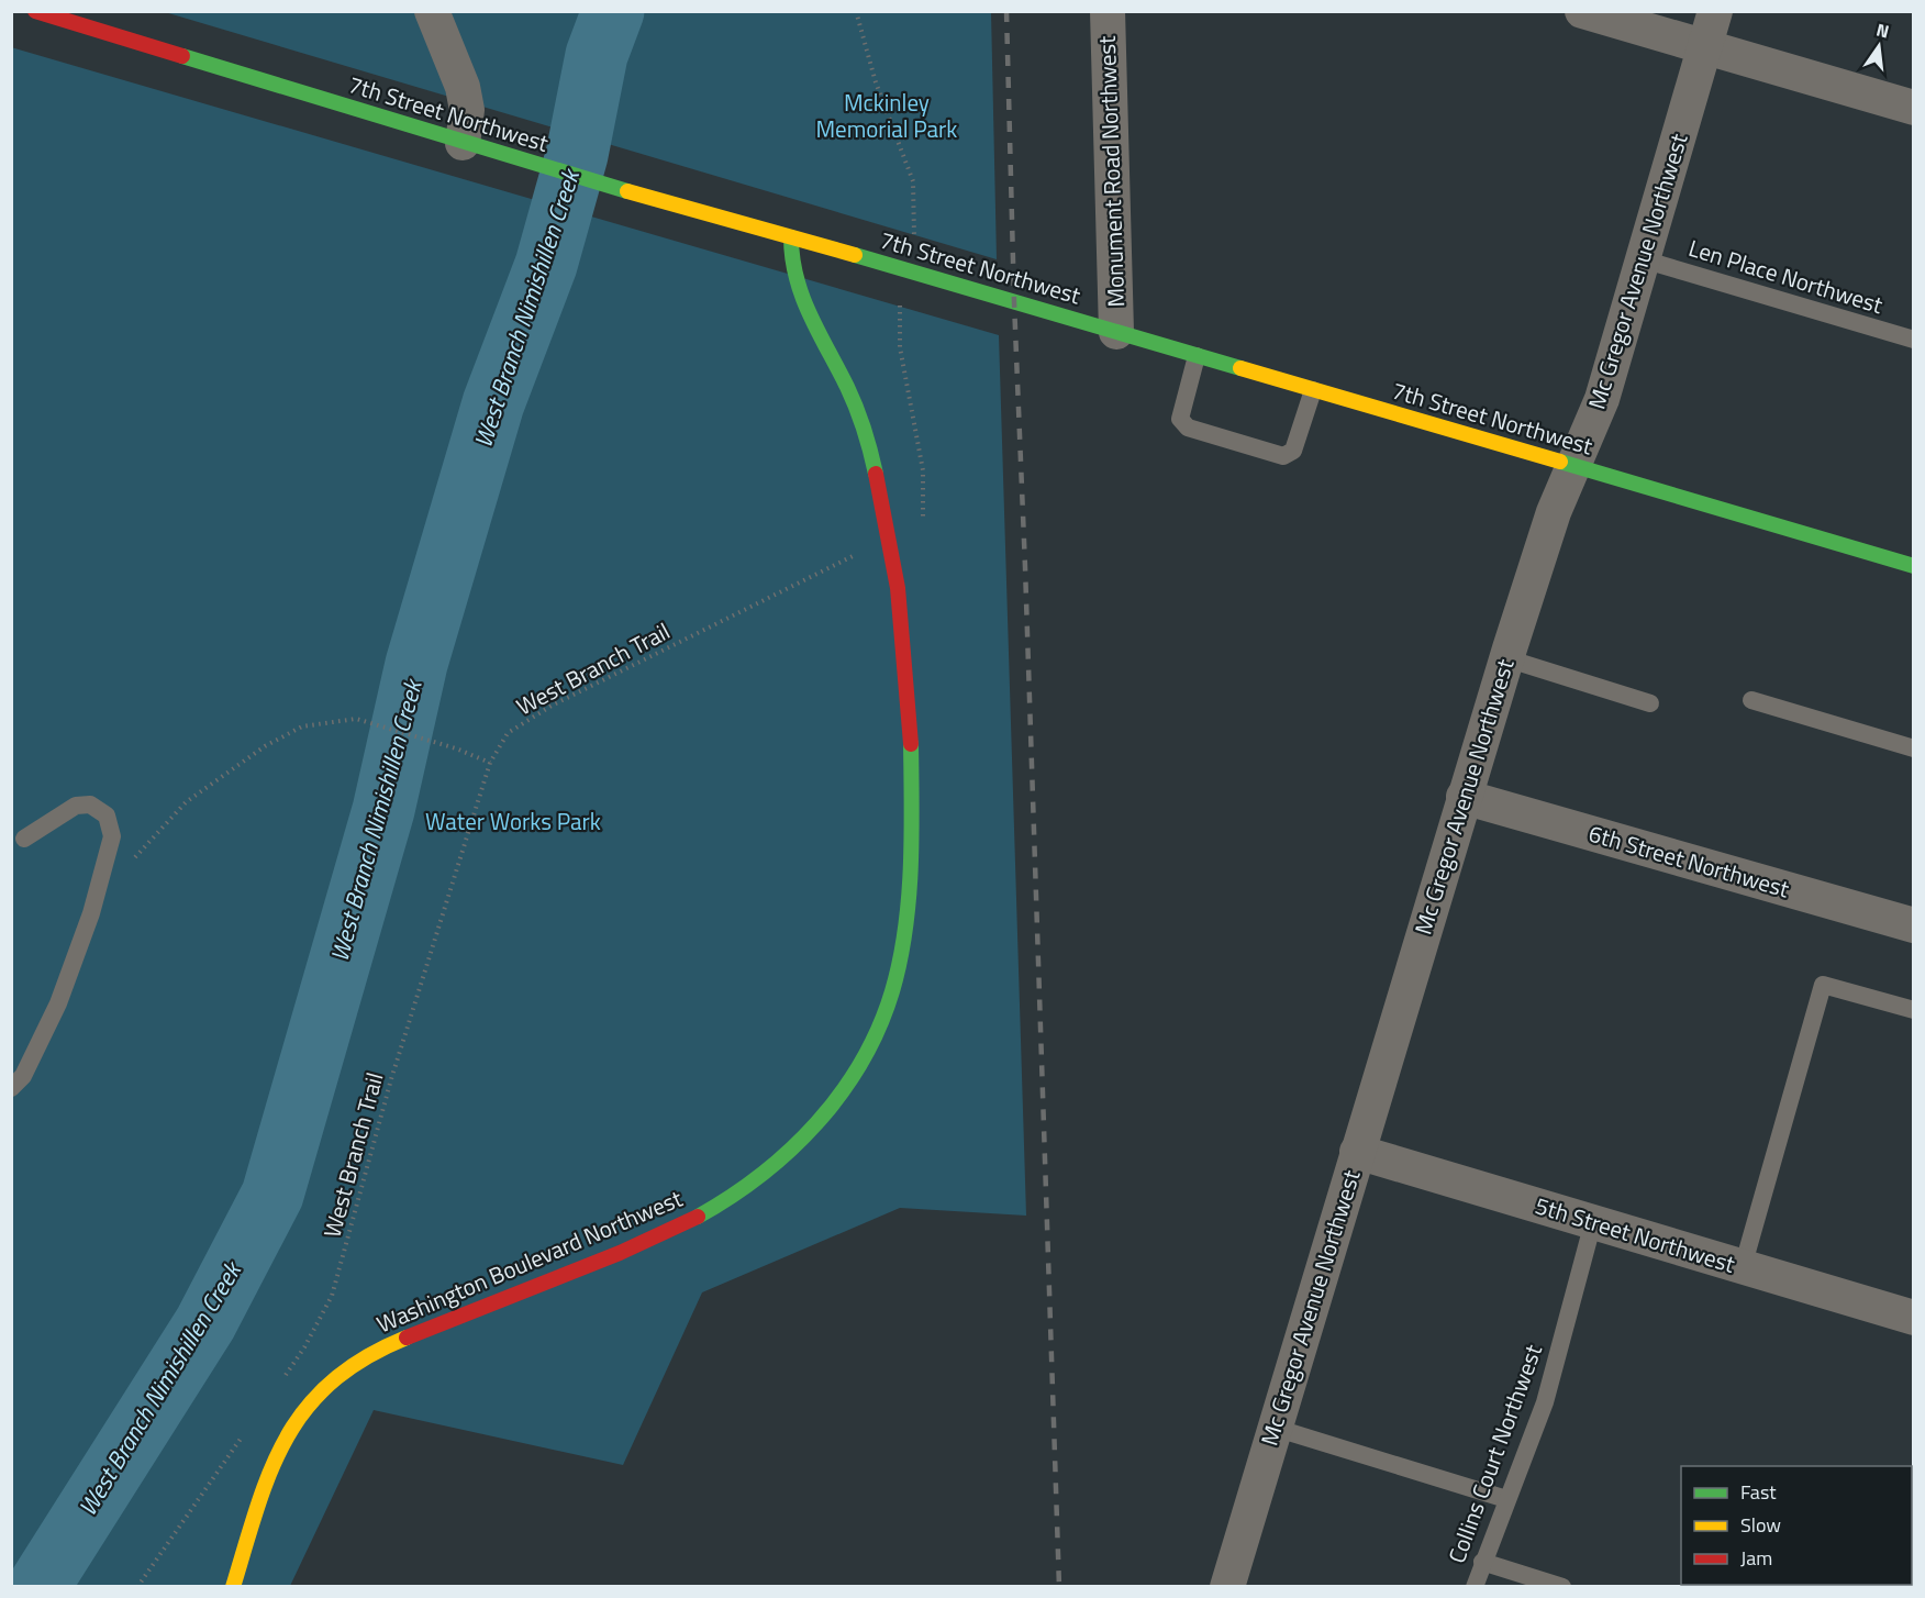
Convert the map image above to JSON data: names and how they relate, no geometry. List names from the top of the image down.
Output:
{
  "streets": {
    "street": [
      "7th Street Northwest",
      "Monument Road Northwest",
      "Mc Gregor Avenue Northwest",
      "6th Street Northwest",
      "5th Street Northwest",
      "Washington Boulevard Northwest"
    ],
    "lane": ["Len Place Northwest", "Collins Court Northwest"],
    "path": ["West Branch Trail"]
  },
  "crossings": [
    ["7th Street Northwest", "Monument Road Northwest"],
    ["7th Street Northwest", "Mc Gregor Avenue Northwest"],
    ["7th Street Northwest", "West Branch Trail"],
    ["7th Street Northwest", "Washington Boulevard Northwest"],
    ["Mc Gregor Avenue Northwest", "Len Place Northwest"],
    ["Mc Gregor Avenue Northwest", "6th Street Northwest"],
    ["Mc Gregor Avenue Northwest", "5th Street Northwest"],
    ["West Branch Trail", "Washington Boulevard Northwest"],
    ["5th Street Northwest", "Collins Court Northwest"]
  ],
  "water": ["West Branch Nimishillen Creek"],
  "parks": ["Mckinley Memorial Park", "Water Works Park"],
  "legend": ["Fast", "Slow", "Jam"],
  "north": "top"
}
